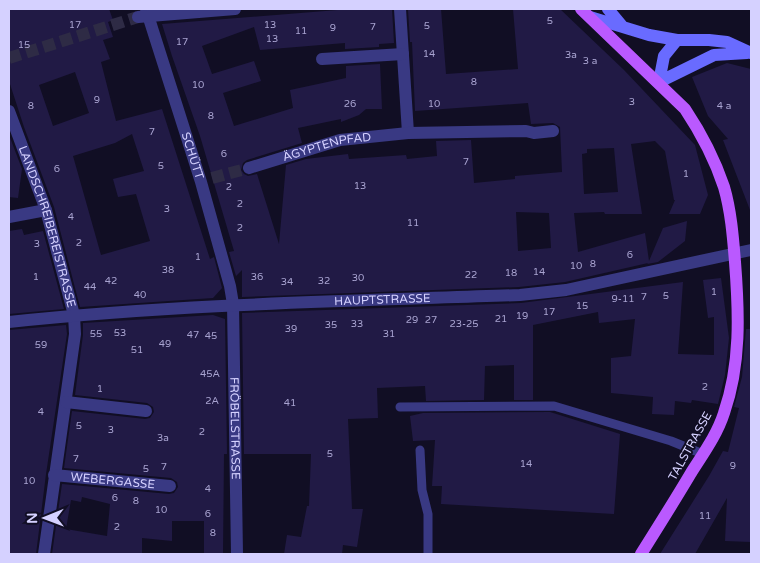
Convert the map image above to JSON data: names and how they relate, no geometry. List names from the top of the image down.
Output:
{
  "streets": {
    "main road": ["TALSTRASSE"],
    "street": [
      "ÄGYPTENPFAD",
      "SCHÜTT",
      "LANDSCHREIBEREISTRASSE",
      "HAUPTSTRASSE",
      "FRÖBELSTRASSE",
      "WEBERGASSE"
    ]
  },
  "crossings": [
    ["SCHÜTT", "HAUPTSTRASSE"],
    ["SCHÜTT", "FRÖBELSTRASSE"],
    ["LANDSCHREIBEREISTRASSE", "HAUPTSTRASSE"],
    ["LANDSCHREIBEREISTRASSE", "WEBERGASSE"],
    ["HAUPTSTRASSE", "FRÖBELSTRASSE"],
    ["HAUPTSTRASSE", "TALSTRASSE"]
  ],
  "house_numbers": [
    "5",
    "17",
    "13",
    "5",
    "7",
    "9",
    "11",
    "13",
    "17",
    "15",
    "14",
    "3a",
    "3 a",
    "8",
    "10",
    "9",
    "3",
    "26",
    "10",
    "8",
    "4 a",
    "8",
    "7",
    "6",
    "7",
    "5",
    "6",
    "1",
    "13",
    "2",
    "2",
    "3",
    "4",
    "11",
    "2",
    "2",
    "3",
    "6",
    "1",
    "8",
    "10",
    "38",
    "14",
    "18",
    "22",
    "1",
    "36",
    "30",
    "42",
    "32",
    "34",
    "44",
    "1",
    "40",
    "5",
    "7",
    "9-11",
    "15",
    "17",
    "19",
    "21",
    "29",
    "27",
    "33",
    "23-25",
    "35",
    "39",
    "53",
    "55",
    "31",
    "47",
    "45",
    "49",
    "59",
    "51",
    "45A",
    "2",
    "1",
    "2A",
    "41",
    "4",
    "5",
    "3",
    "2",
    "3a",
    "5",
    "7",
    "14",
    "9",
    "7",
    "5",
    "10",
    "4",
    "6",
    "8",
    "10",
    "6",
    "11",
    "2",
    "8"
  ],
  "north": "left"
}
